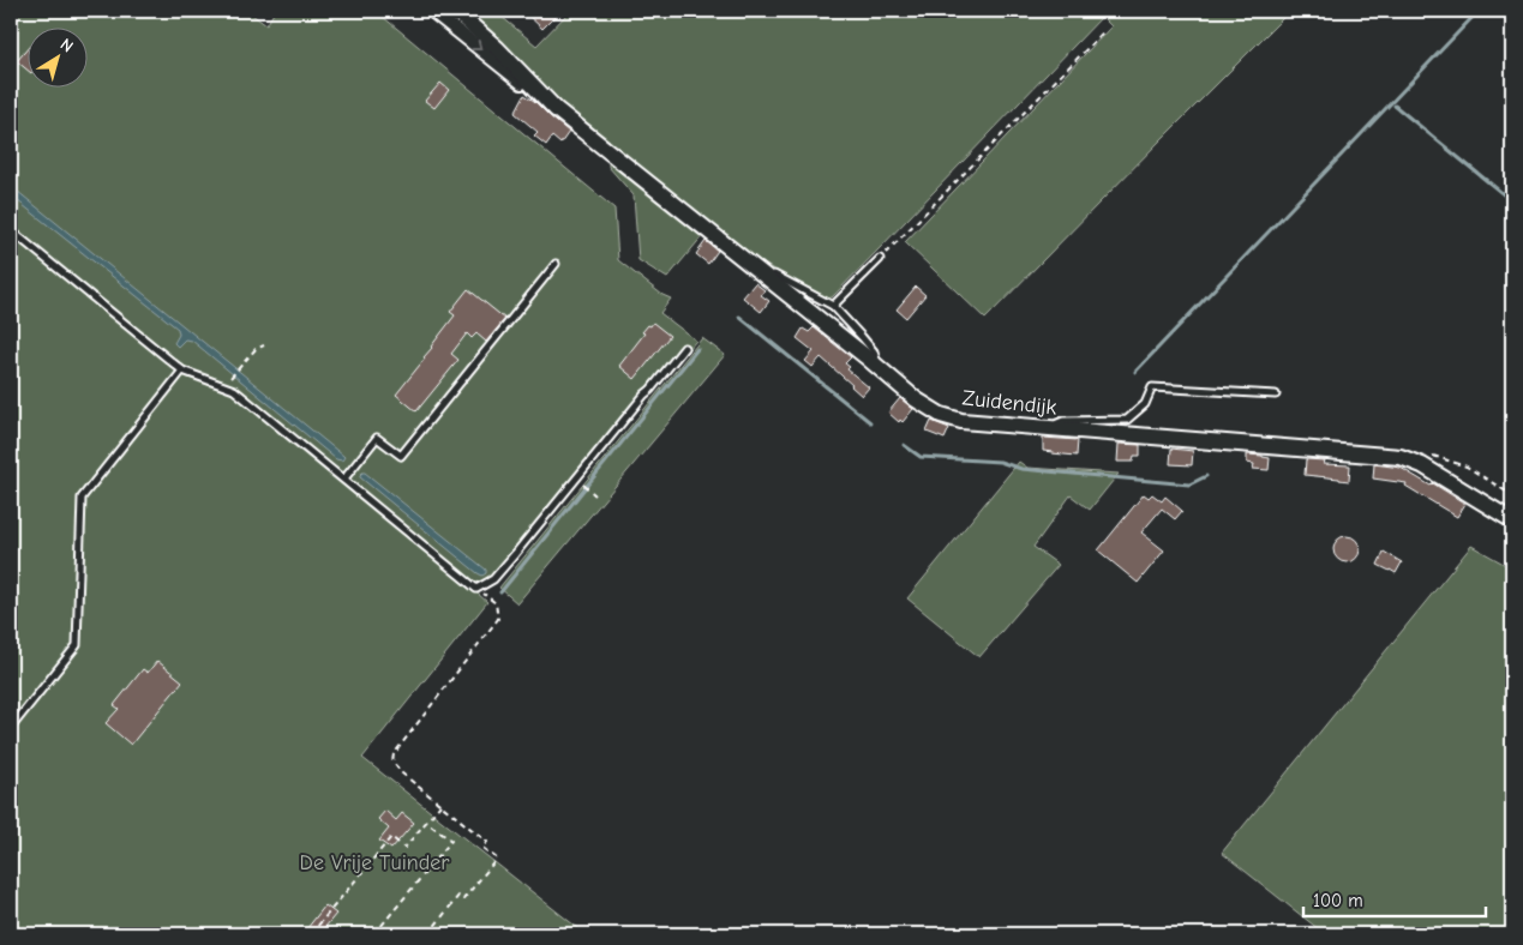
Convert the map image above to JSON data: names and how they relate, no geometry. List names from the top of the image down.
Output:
{
  "streets": {
    "street": ["Zuidendijk"]
  },
  "parks": ["De Vrije Tuinder"],
  "scale_bar": "100 m",
  "north": "top right"
}
